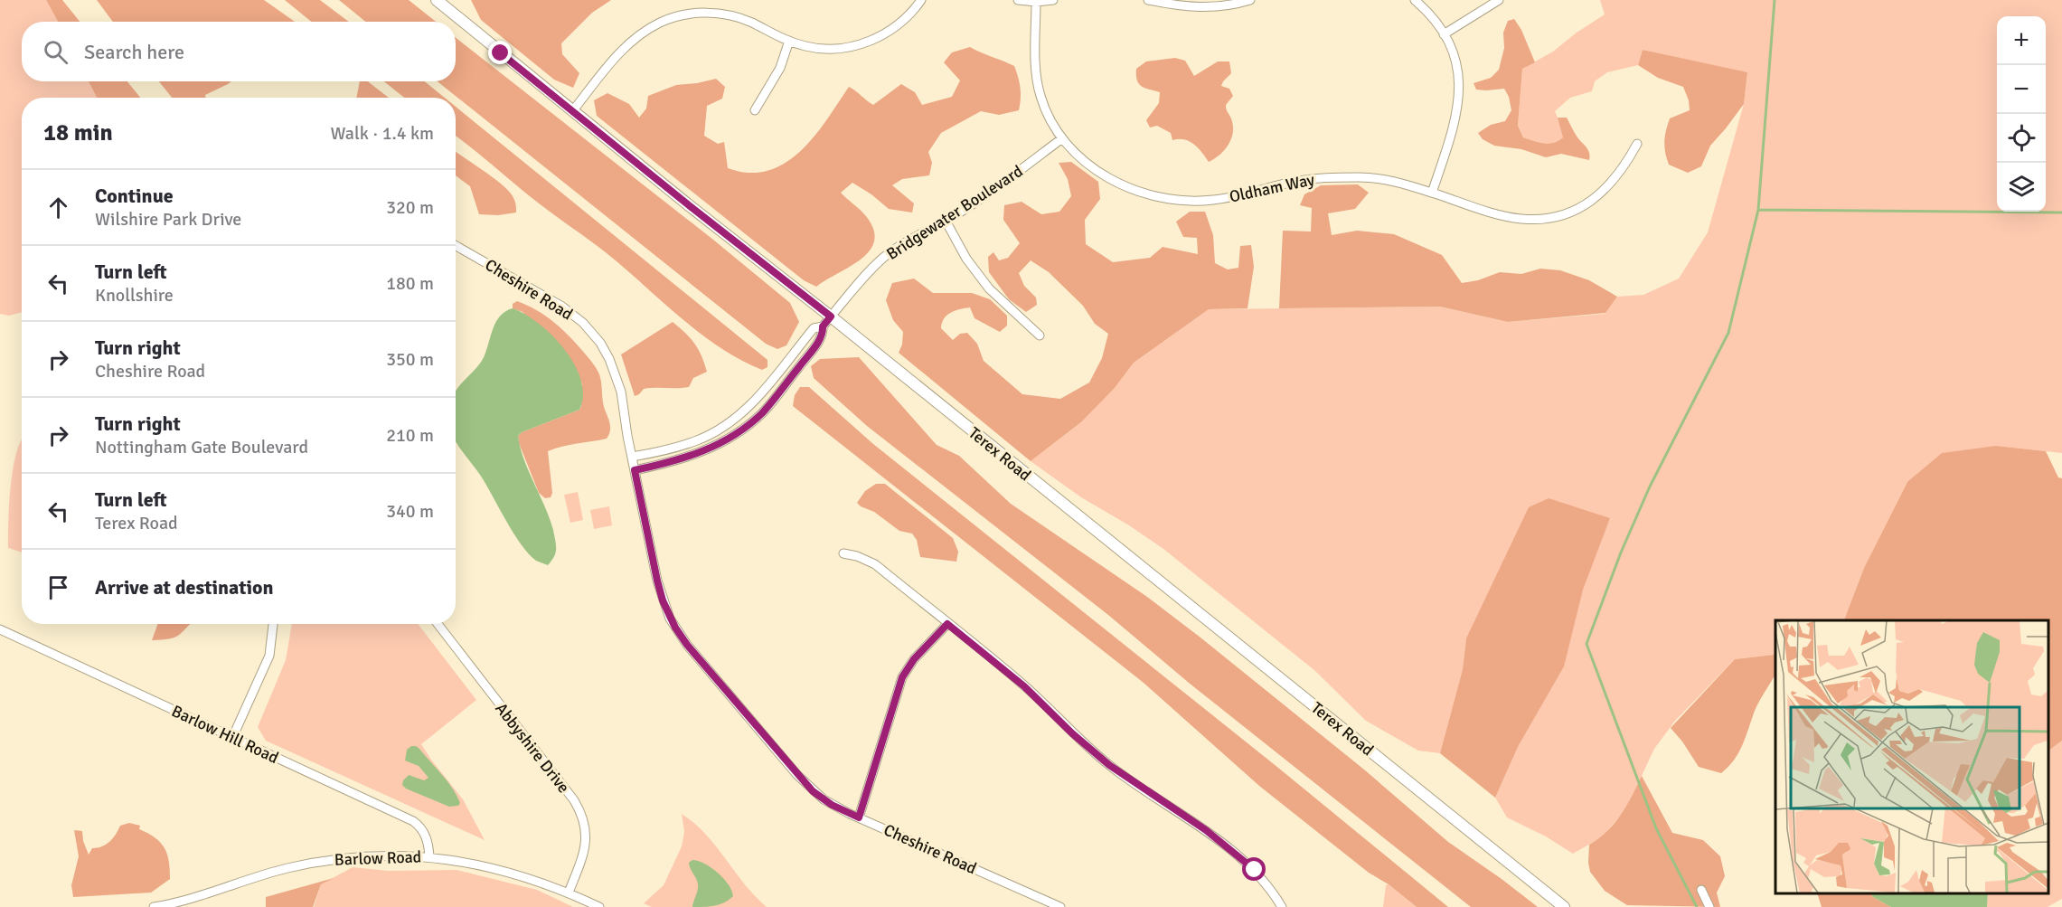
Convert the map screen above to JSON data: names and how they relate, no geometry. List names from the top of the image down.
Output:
{
  "streets": {
    "main road": ["Terex Road"],
    "street": [
      "Oldham Way",
      "Bridgewater Boulevard",
      "Cheshire Road",
      "Barlow Hill Road",
      "Abbyshire Drive",
      "Barlow Road"
    ]
  },
  "crossings": [
    ["Oldham Way", "Bridgewater Boulevard"],
    ["Bridgewater Boulevard", "Terex Road"],
    ["Barlow Hill Road", "Barlow Road"],
    ["Abbyshire Drive", "Barlow Road"]
  ],
  "page": {
    "map_buttons": ["+", "−"],
    "search": "Search here",
    "heading": ["18 min", "Walk · 1.4 km"],
    "list": [
      ["Continue", "Wilshire Park Drive", "320 m"],
      ["Turn left", "Knollshire", "180 m"],
      ["Turn right", "Cheshire Road", "350 m"],
      ["Turn right", "Nottingham Gate Boulevard", "210 m"],
      ["Turn left", "Terex Road", "340 m"],
      "Arrive at destination"
    ]
  }
}
